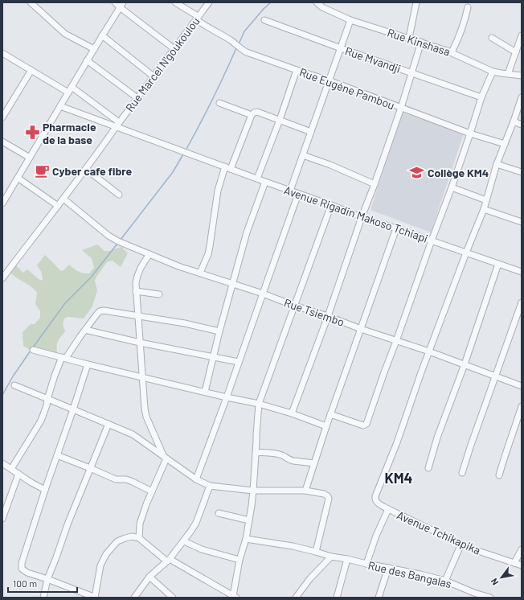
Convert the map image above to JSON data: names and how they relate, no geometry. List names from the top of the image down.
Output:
{
  "streets": {
    "street": [
      "Rue Kinshasa",
      "Rue Mvandji",
      "Rue Marcel N'goukoulou",
      "Rue Eugène Pambou",
      "Avenue Rigadin Makoso Tchiapi",
      "Rue Tsiembo",
      "Avenue Tchikapika",
      "Rue des Bangalas"
    ]
  },
  "crossings": [
    ["Rue Marcel N'goukoulou", "Rue Eugène Pambou"],
    ["Rue Marcel N'goukoulou", "Avenue Rigadin Makoso Tchiapi"],
    ["Rue Marcel N'goukoulou", "Rue Tsiembo"],
    ["Rue Tsiembo", "Avenue Tchikapika"]
  ],
  "districts": ["KM4"],
  "places": {
    "pharmacy": ["Pharmacie de la base"],
    "cafe": ["Cyber cafe fibre"],
    "school or university": ["Collège KM4"]
  },
  "scale_bar": "100 m",
  "north": "bottom left"
}
